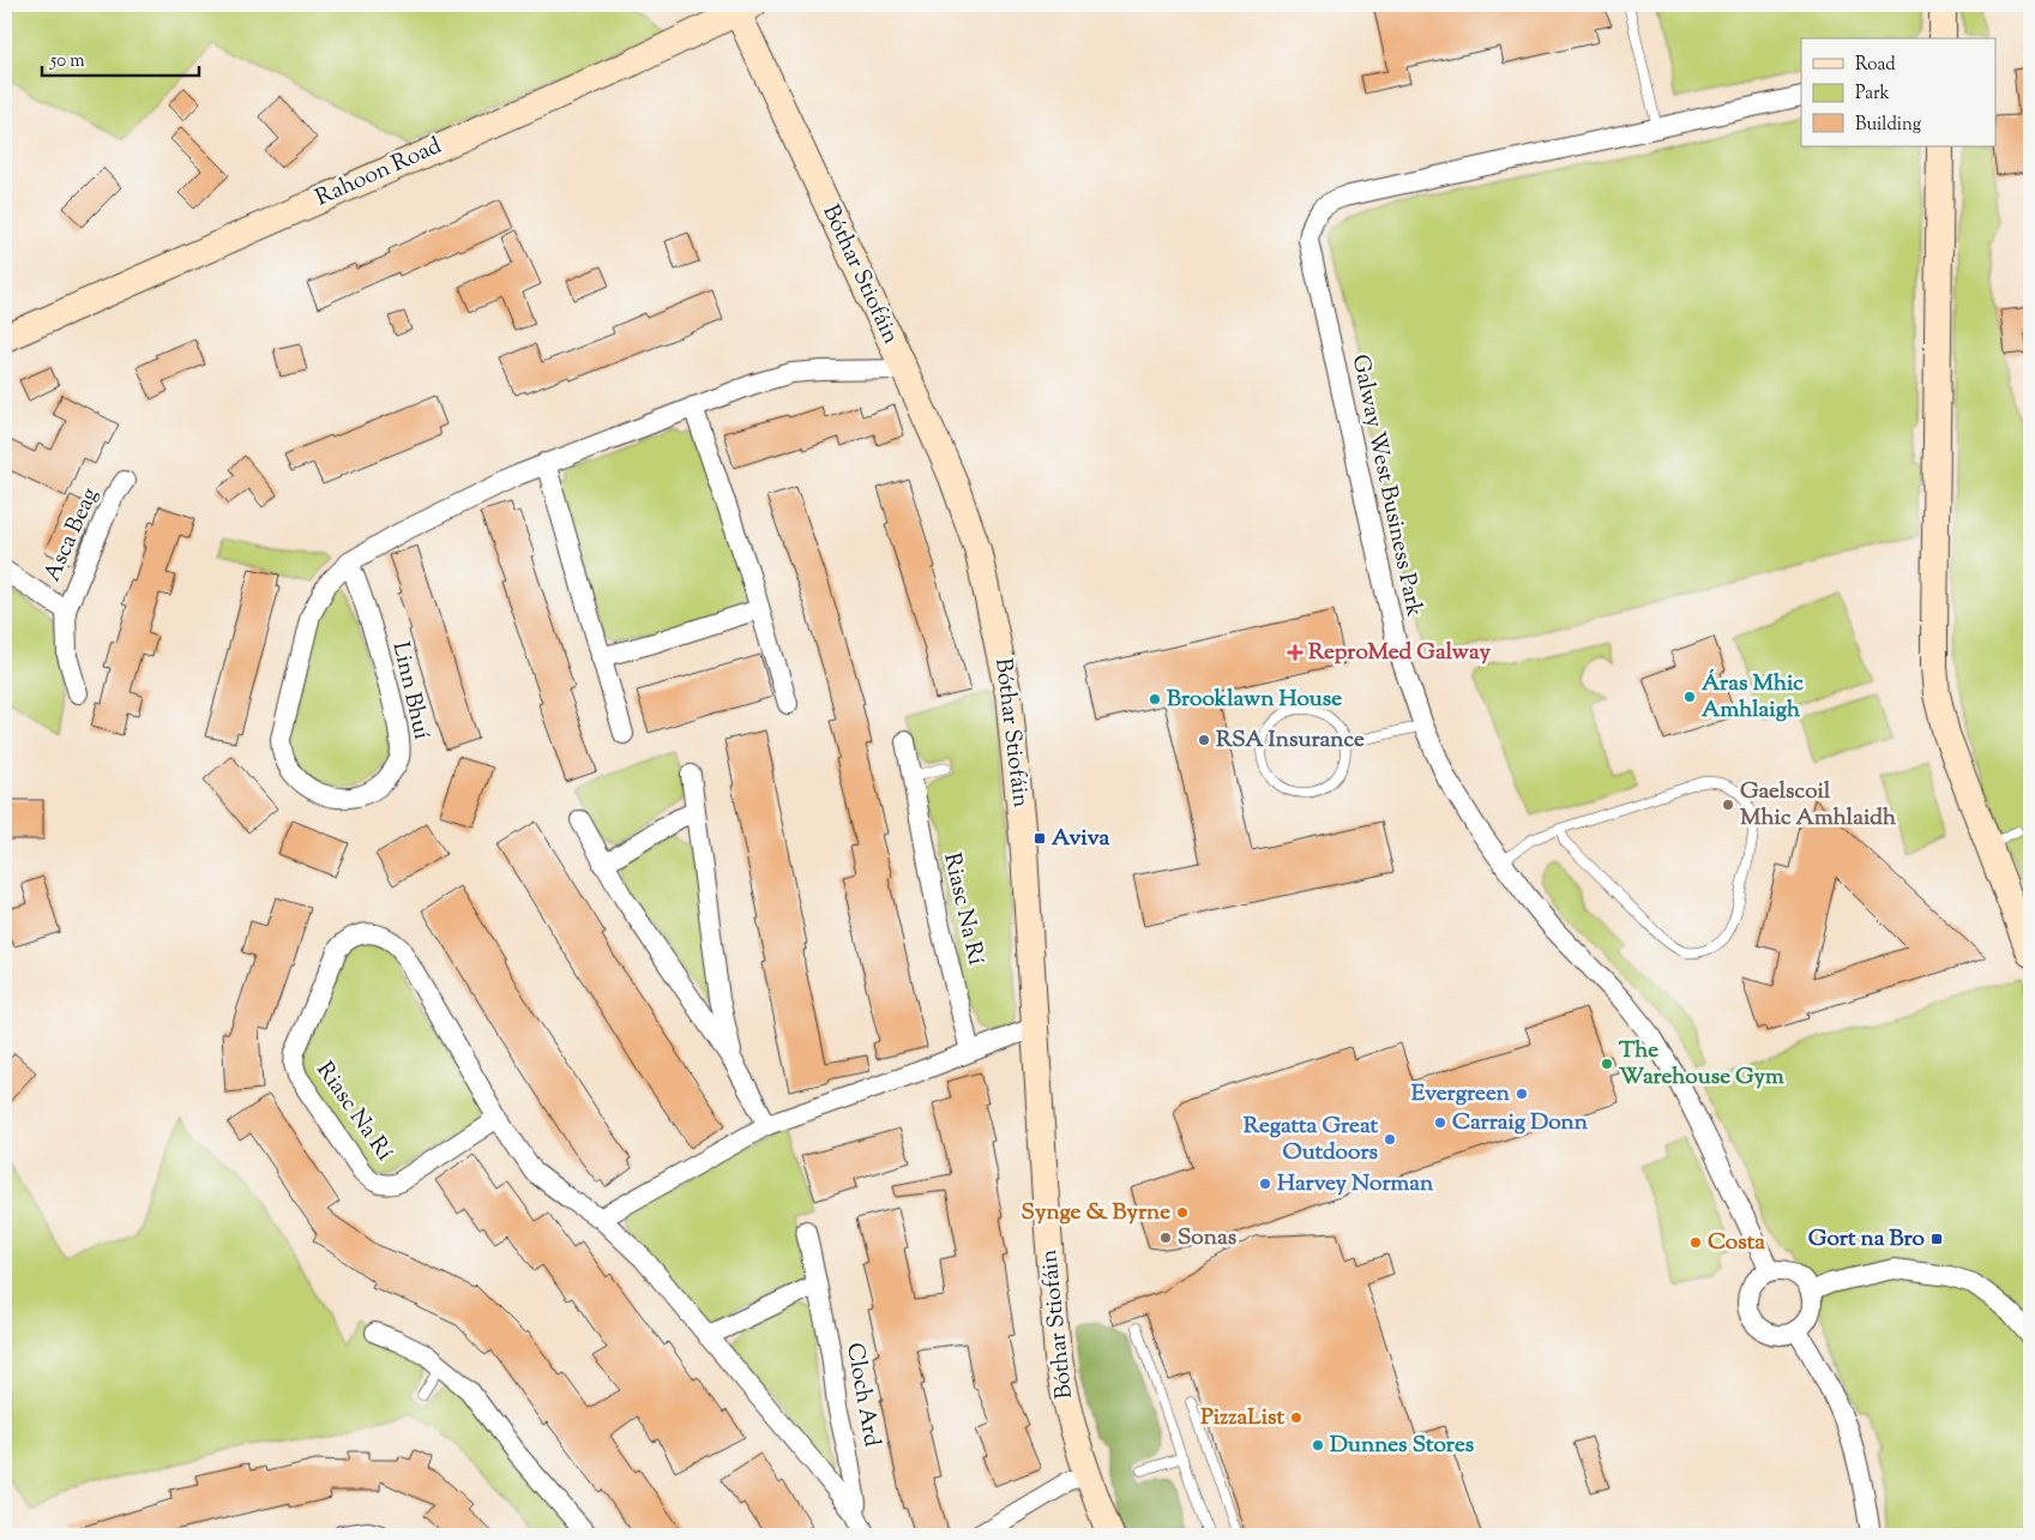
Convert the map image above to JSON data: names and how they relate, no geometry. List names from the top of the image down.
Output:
{
  "streets": {
    "street": [
      "Rahoon Road",
      "Bóthar Stiofáin",
      "Galway West Business Park",
      "Asca Beag",
      "Linn Bhuí",
      "Riasc Na Rí",
      "Cloch Ard"
    ]
  },
  "crossings": [
    ["Rahoon Road", "Bóthar Stiofáin"],
    ["Bóthar Stiofáin", "Linn Bhuí"],
    ["Riasc Na Rí", "Cloch Ard"]
  ],
  "places": {
    "health": ["ReproMed Galway"],
    "other": [
      "Áras Mhic Amhlaigh",
      "Brooklawn House",
      "RSA Insurance",
      "Gaelscoil Mhic Amhlaidh",
      "The Warehouse Gym",
      "Evergreen",
      "Carraig Donn",
      "Regatta Great Outdoors",
      "Harvey Norman",
      "Synge & Byrne",
      "Sonas",
      "Costa",
      "PizzaList",
      "Dunnes Stores"
    ],
    "transit": ["Aviva", "Gort na Bro"]
  },
  "legend": ["Road", "Park", "Building"],
  "scale_bar": "50 m"
}
